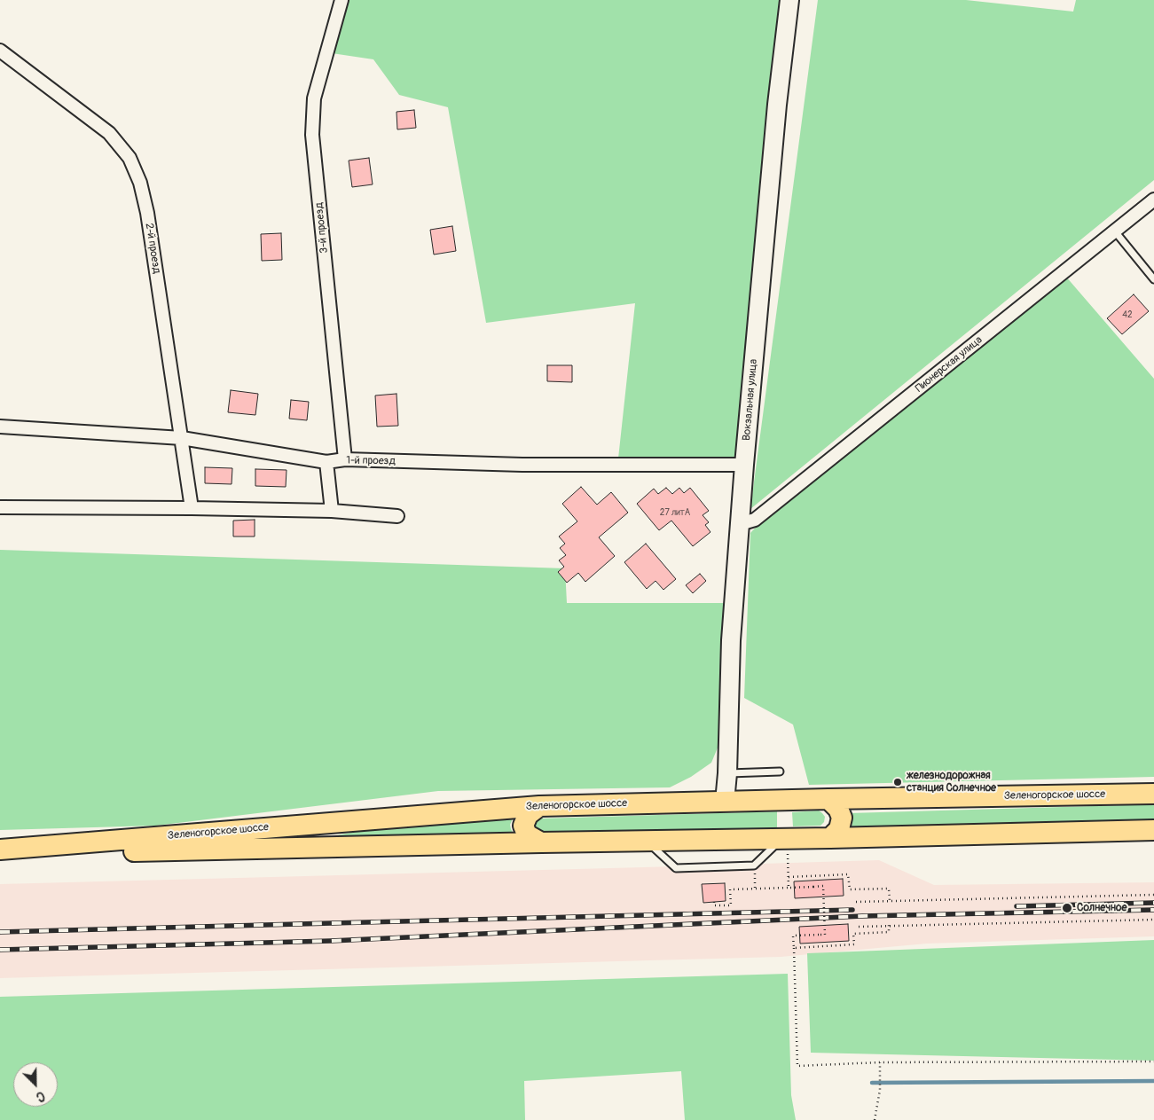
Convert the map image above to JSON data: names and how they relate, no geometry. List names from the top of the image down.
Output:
{
  "streets": {
    "main road": ["Зеленогорское шоссе"],
    "street": [
      "3-й проезд",
      "2-й проезд",
      "Пионерская улица",
      "Вокзальная улица",
      "1-й проезд"
    ]
  },
  "crossings": [
    ["3-й проезд", "1-й проезд"],
    ["2-й проезд", "1-й проезд"],
    ["Пионерская улица", "Вокзальная улица"],
    ["Вокзальная улица", "1-й проезд"],
    ["Вокзальная улица", "Зеленогорское шоссе"]
  ],
  "places": ["железнодорожная станция Солнечное", "Солнечное"],
  "house_numbers": ["42", "27 литА"],
  "north": "bottom right"
}
